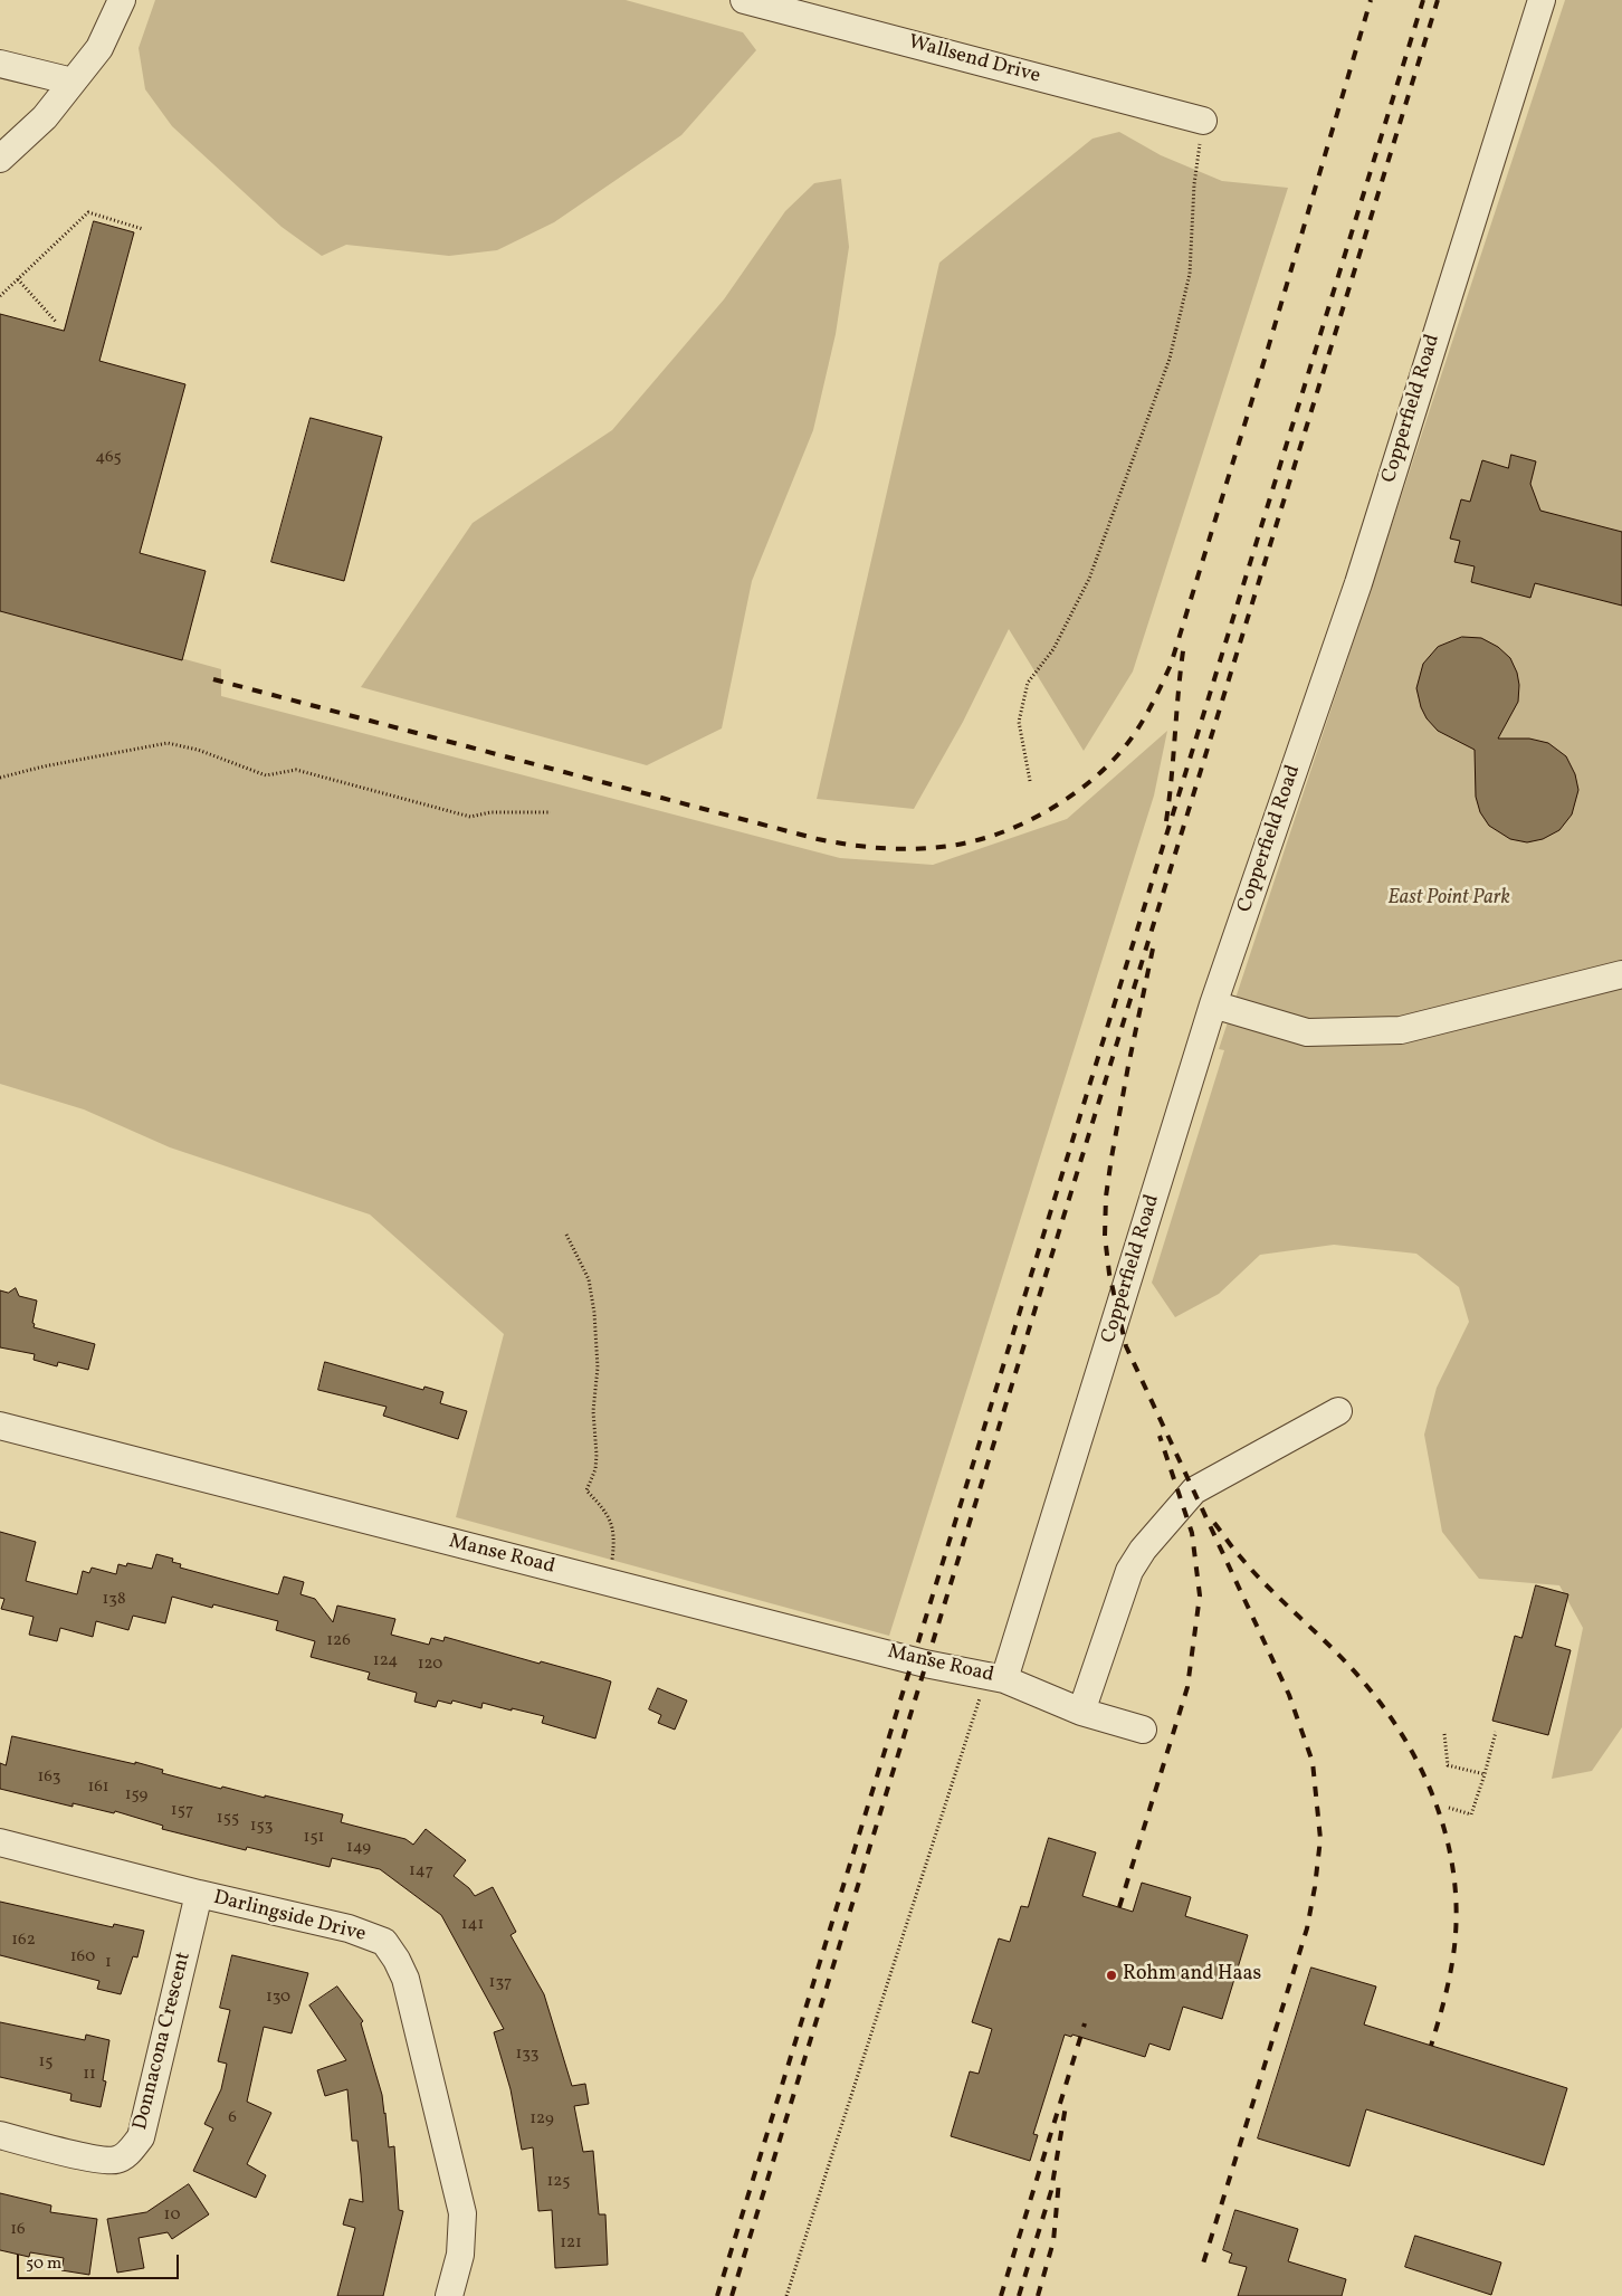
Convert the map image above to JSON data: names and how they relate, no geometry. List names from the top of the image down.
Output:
{
  "streets": {
    "street": [
      "Wallsend Drive",
      "Copperfield Road",
      "Manse Road",
      "Darlingside Drive",
      "Donnacona Crescent"
    ]
  },
  "crossings": [
    ["Copperfield Road", "Manse Road"],
    ["Darlingside Drive", "Donnacona Crescent"]
  ],
  "parks": ["East Point Park"],
  "places": ["Rohm and Haas"],
  "house_numbers": [
    "465",
    "138",
    "126",
    "124",
    "120",
    "163",
    "161",
    "159",
    "157",
    "155",
    "153",
    "151",
    "149",
    "147",
    "141",
    "162",
    "160",
    "1",
    "137",
    "130",
    "133",
    "15",
    "11",
    "6",
    "129",
    "125",
    "10",
    "16",
    "121"
  ],
  "scale_bar": "50 m"
}
